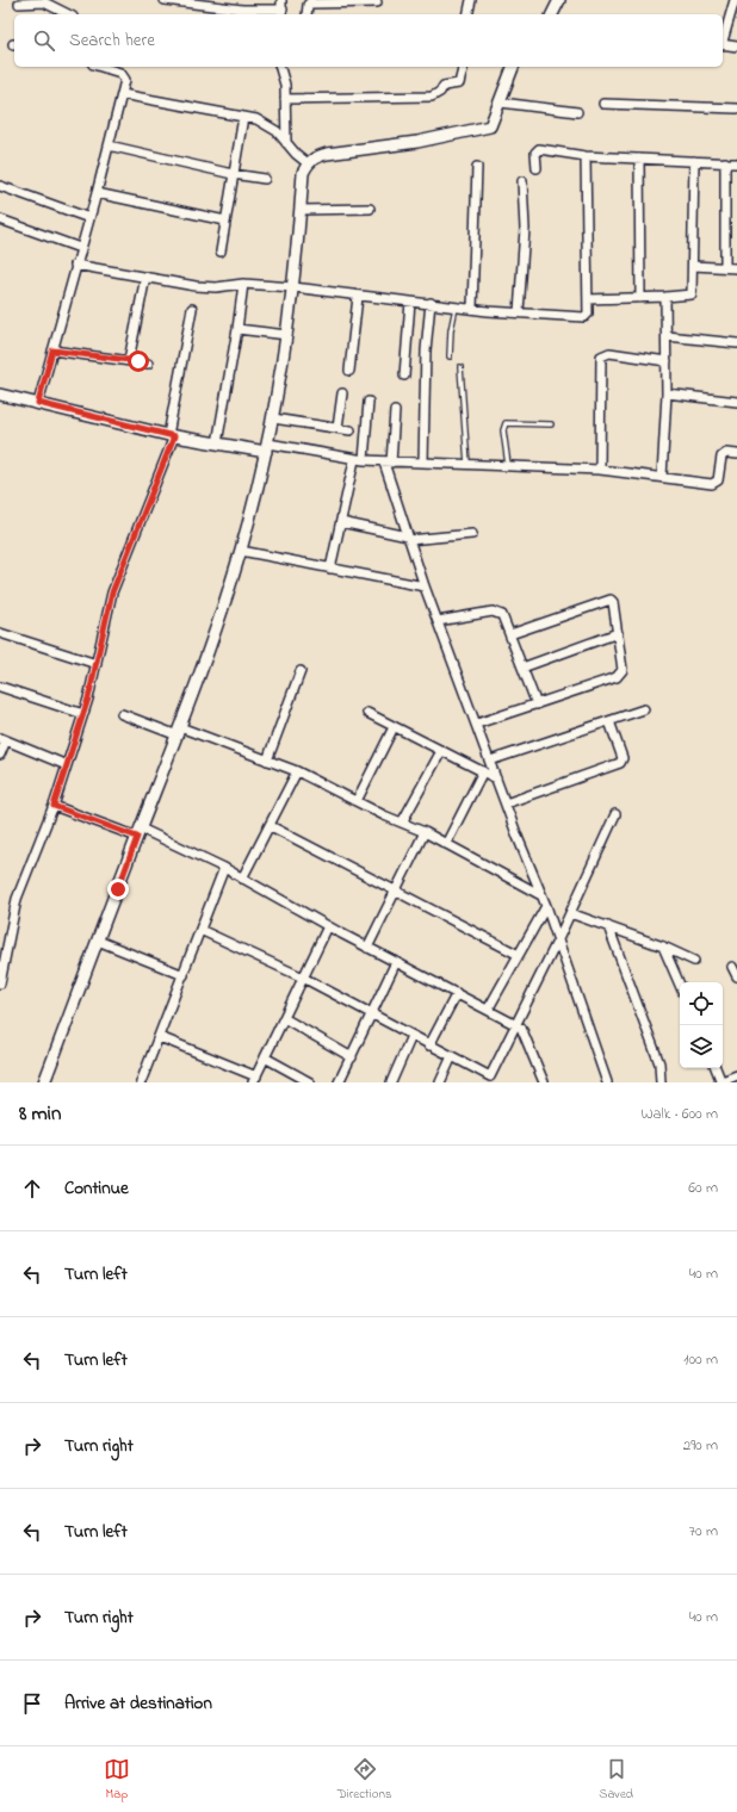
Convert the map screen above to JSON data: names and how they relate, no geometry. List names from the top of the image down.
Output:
{
  "page": {
    "search": "Search here",
    "heading": ["8 min", "Walk · 600 m"],
    "list": [
      ["Continue", "60 m"],
      ["Turn left", "40 m"],
      ["Turn left", "100 m"],
      ["Turn right", "290 m"],
      ["Turn left", "70 m"],
      ["Turn right", "40 m"],
      "Arrive at destination"
    ],
    "nav": ["Map", "Directions", "Saved"]
  }
}
